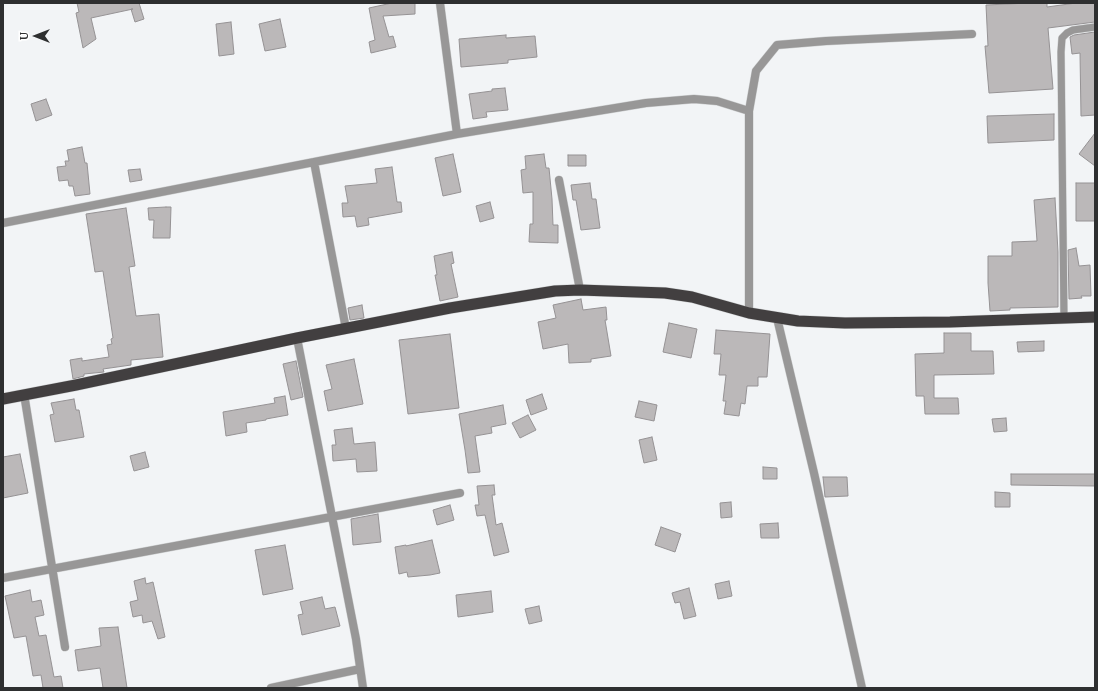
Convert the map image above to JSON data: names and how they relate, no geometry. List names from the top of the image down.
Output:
{
  "north": "left"
}
